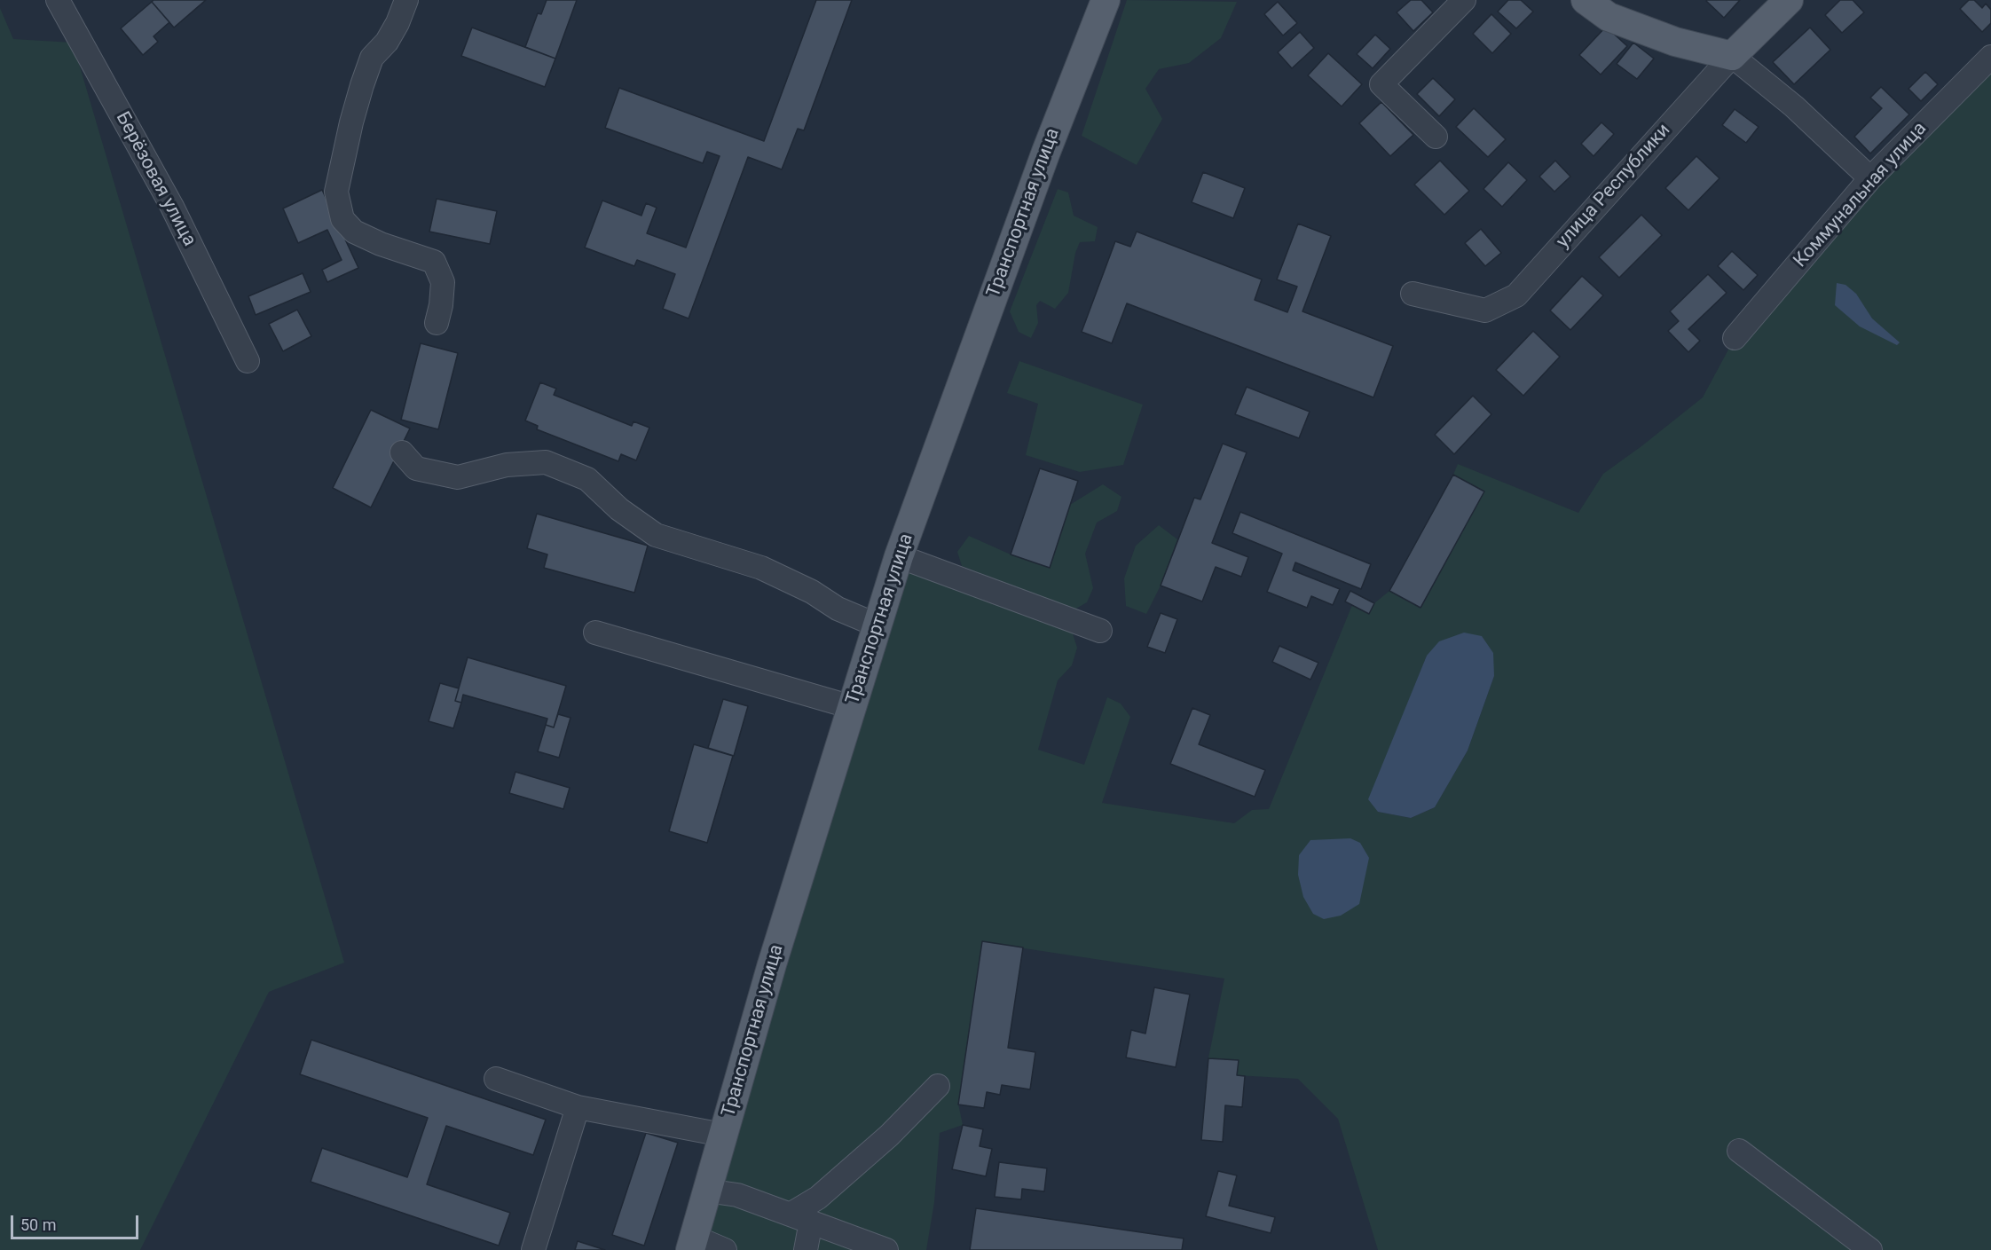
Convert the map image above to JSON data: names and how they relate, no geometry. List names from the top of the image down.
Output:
{
  "streets": {
    "main road": ["улица Республики", "Транспортная улица"],
    "street": ["Берёзовая улица", "Коммунальная улица"]
  },
  "scale_bar": "50 m"
}
